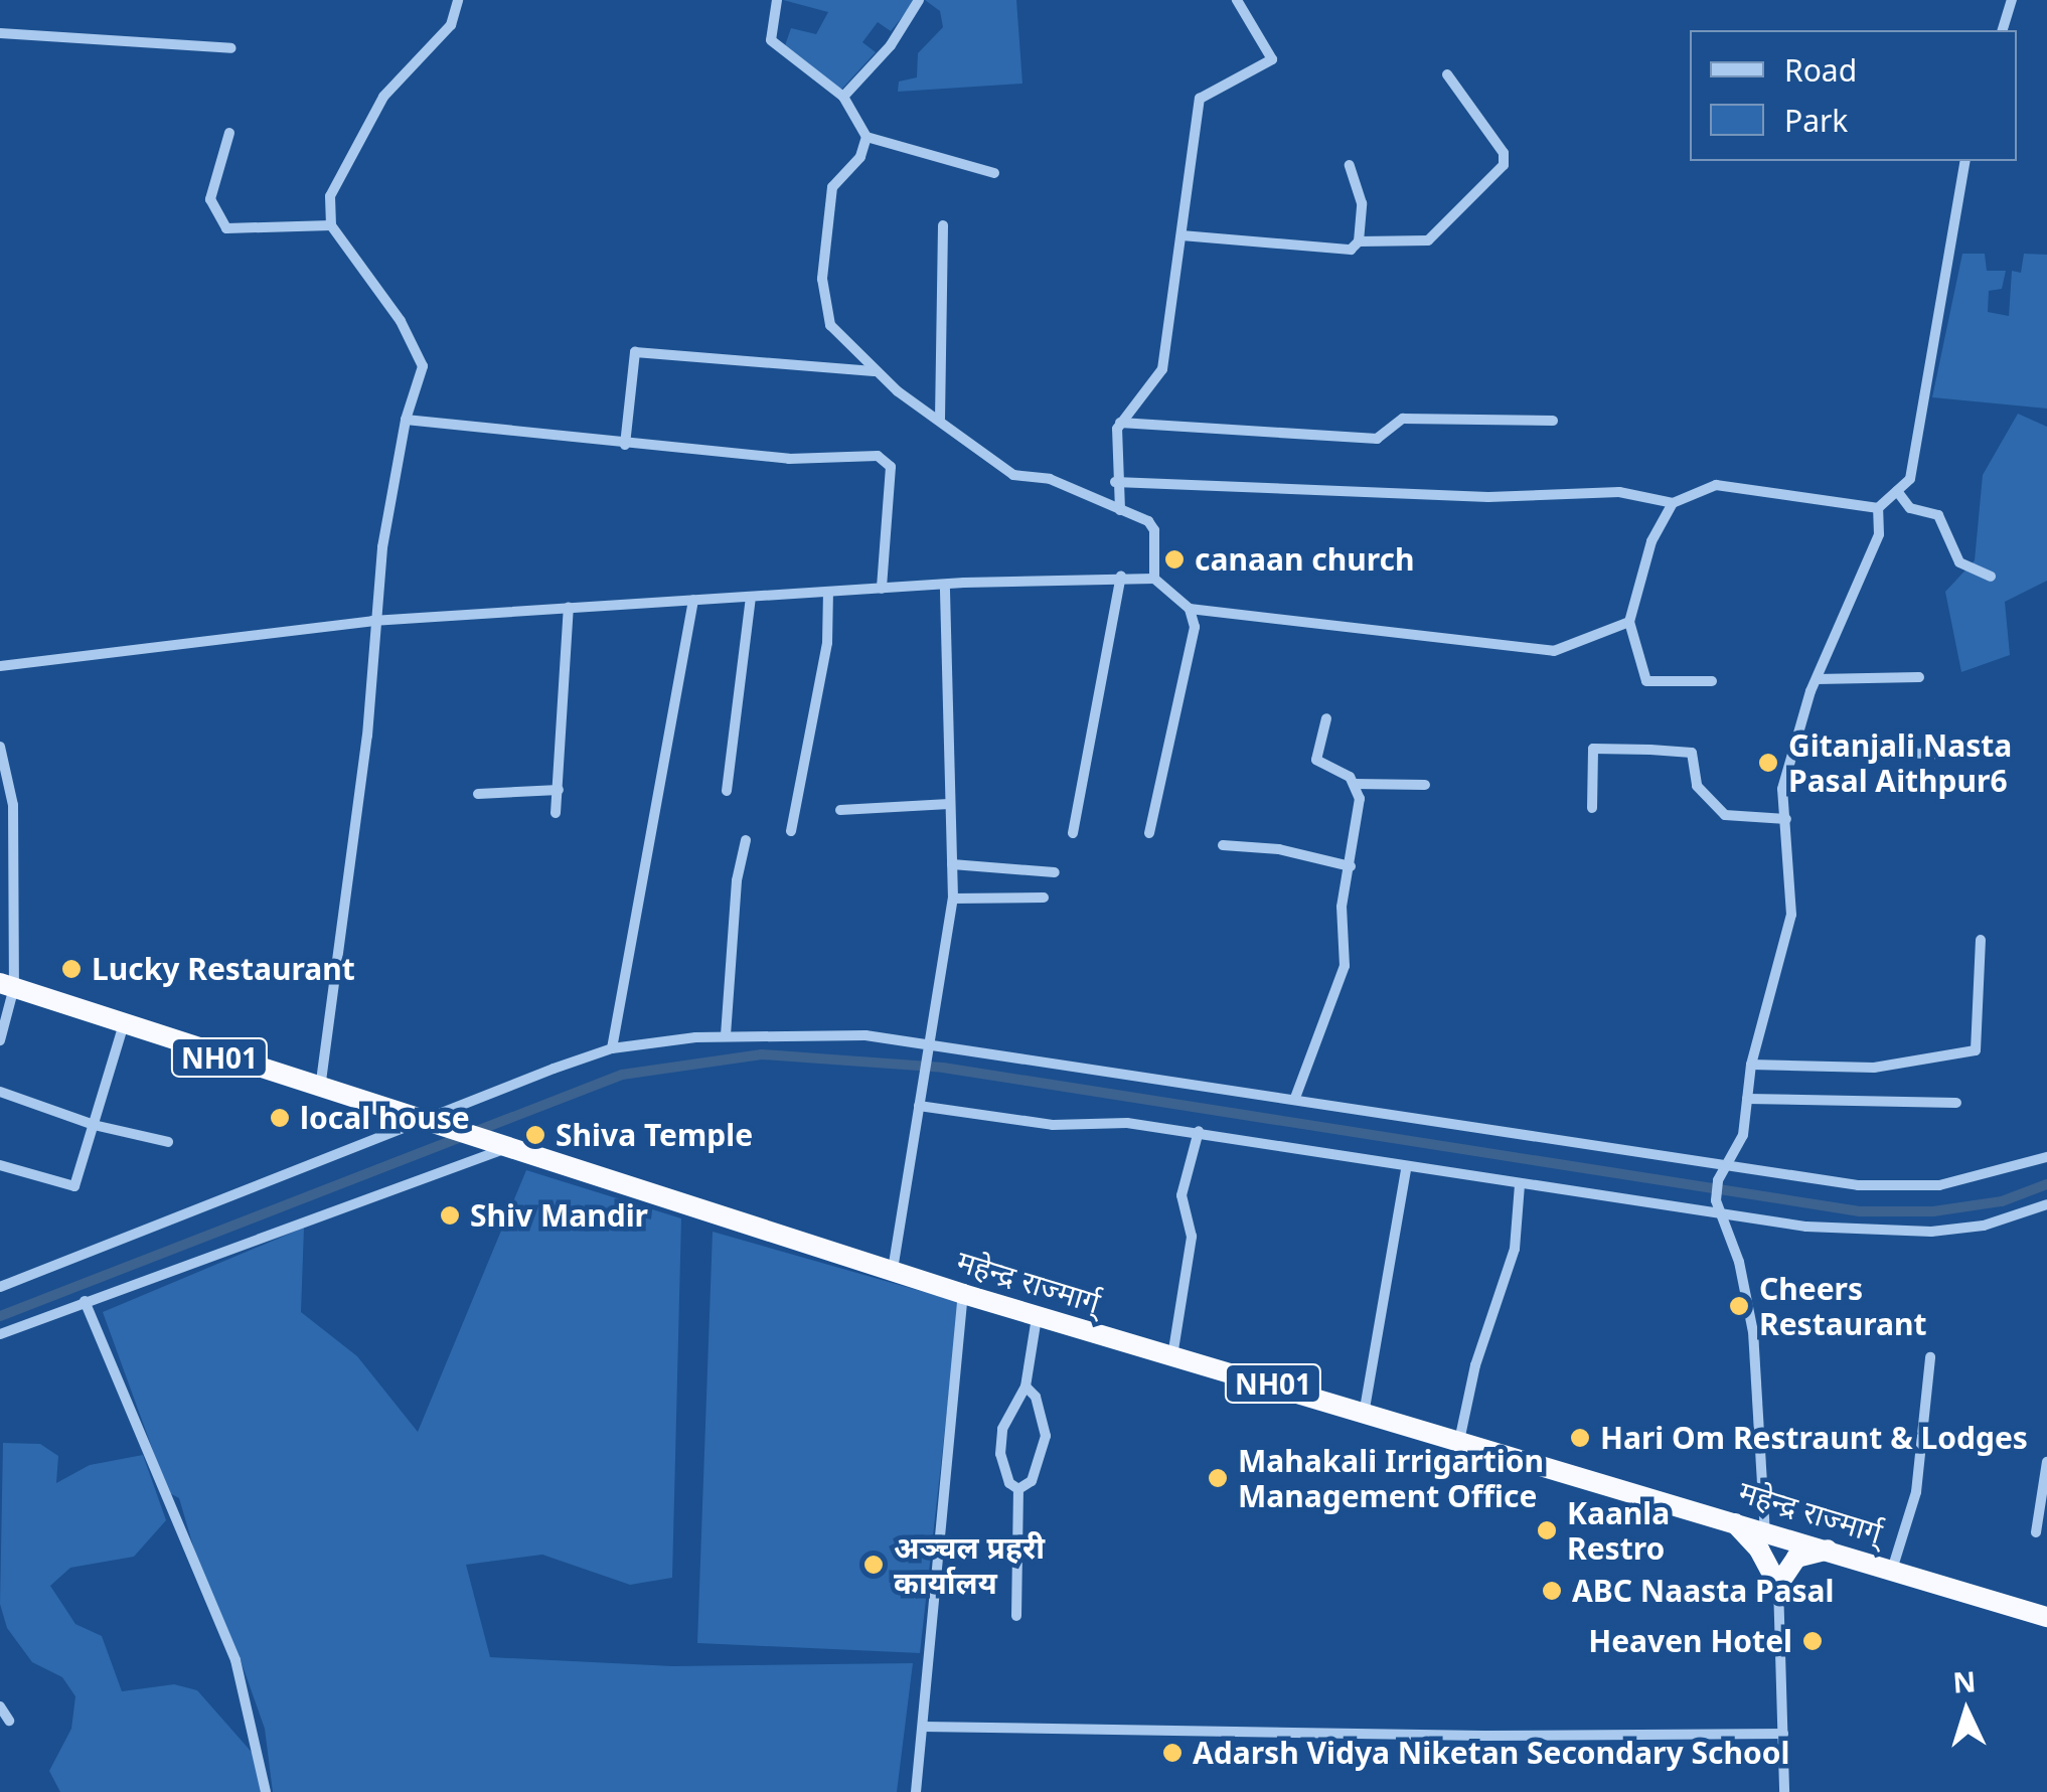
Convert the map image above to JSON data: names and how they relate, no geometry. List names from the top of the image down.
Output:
{
  "streets": {
    "highway": ["NH01", "महेन्द्र राज्मार्ग्"]
  },
  "places": [
    "canaan church",
    "Gitanjali Nasta Pasal Aithpur6",
    "Lucky Restaurant",
    "local house",
    "Shiva Temple",
    "Shiv Mandir",
    "Cheers Restaurant",
    "Hari Om Restraunt & Lodges",
    "Mahakali Irrigartion Management Office",
    "Kaanla Restro",
    "अञ्चल प्रहरी कार्यालय",
    "ABC Naasta Pasal",
    "Heaven Hotel",
    "Adarsh Vidya Niketan Secondary School"
  ],
  "legend": ["Road", "Park"],
  "north": "top"
}
